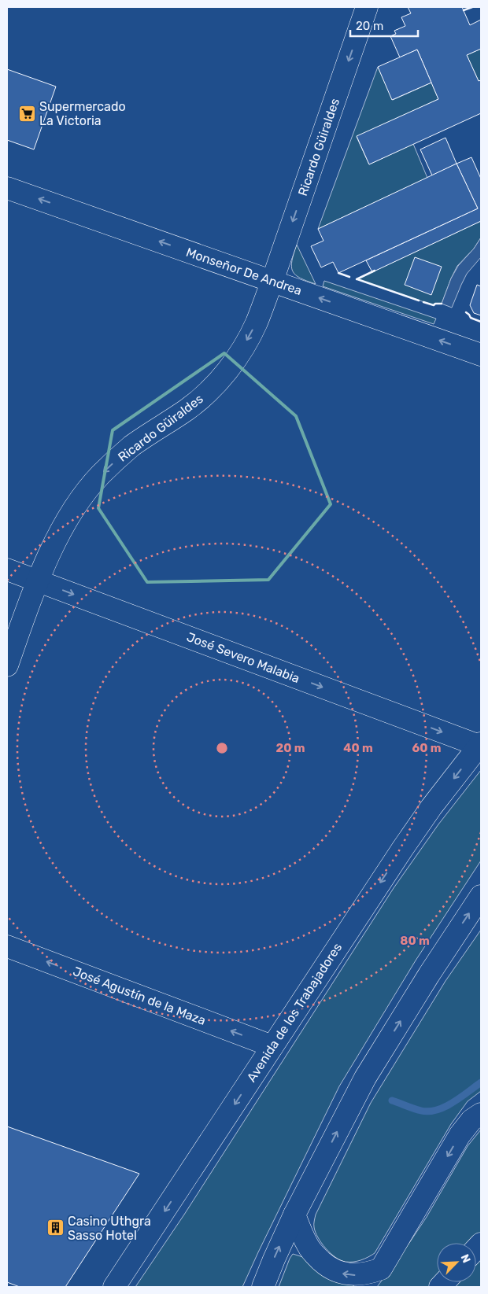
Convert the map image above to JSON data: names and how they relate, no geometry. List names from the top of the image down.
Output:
{
  "streets": {
    "street": [
      "Ricardo Güiraldes",
      "Monseñor De Andrea",
      "José Severo Malabia",
      "José Agustín de la Maza",
      "Avenida de los Trabajadores"
    ]
  },
  "crossings": [
    ["Ricardo Güiraldes", "Monseñor De Andrea"],
    ["Ricardo Güiraldes", "José Severo Malabia"],
    ["José Severo Malabia", "Avenida de los Trabajadores"],
    ["José Agustín de la Maza", "Avenida de los Trabajadores"]
  ],
  "one_way": [
    "Ricardo Güiraldes",
    "Monseñor De Andrea",
    "José Severo Malabia",
    "José Agustín de la Maza"
  ],
  "places": {
    "supermarket": ["Supermercado La Victoria"],
    "building": ["Casino Uthgra Sasso Hotel"]
  },
  "scale_bar": "20 m",
  "north": "top right",
  "rings": [
    "20 m",
    "40 m",
    "60 m",
    "80 m"
  ]
}
